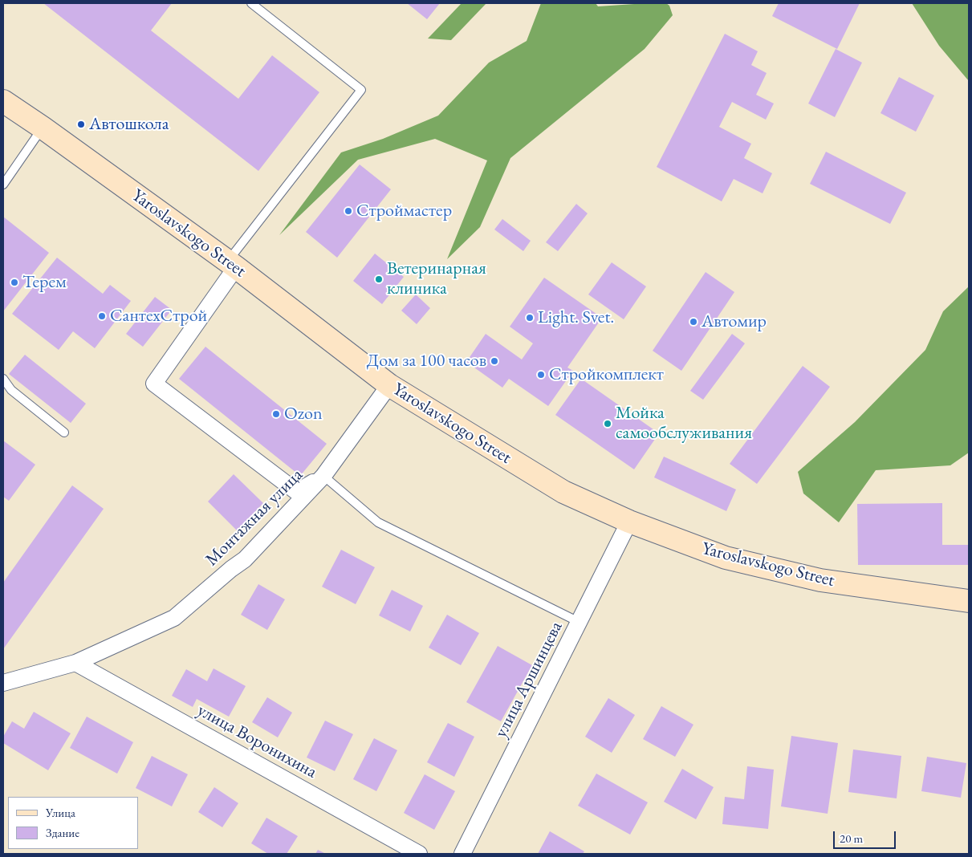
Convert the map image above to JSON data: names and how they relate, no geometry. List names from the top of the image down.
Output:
{
  "streets": {
    "street": [
      "Yaroslavskogo Street",
      "Монтажная улица",
      "улица Аршинцева",
      "улица Воронихина"
    ]
  },
  "crossings": [
    ["Yaroslavskogo Street", "Монтажная улица"],
    ["Yaroslavskogo Street", "улица Аршинцева"],
    ["Монтажная улица", "улица Воронихина"]
  ],
  "places": [
    "Автошкола",
    "Строймастер",
    "Ветеринарная клиника",
    "Терем",
    "СантехСтрой",
    "Light. Svet.",
    "Автомир",
    "Дом за 100 часов",
    "Стройкомплект",
    "Ozon",
    "Мойка самообслуживания"
  ],
  "legend": ["Улица", "Здание"],
  "scale_bar": "20 m"
}
